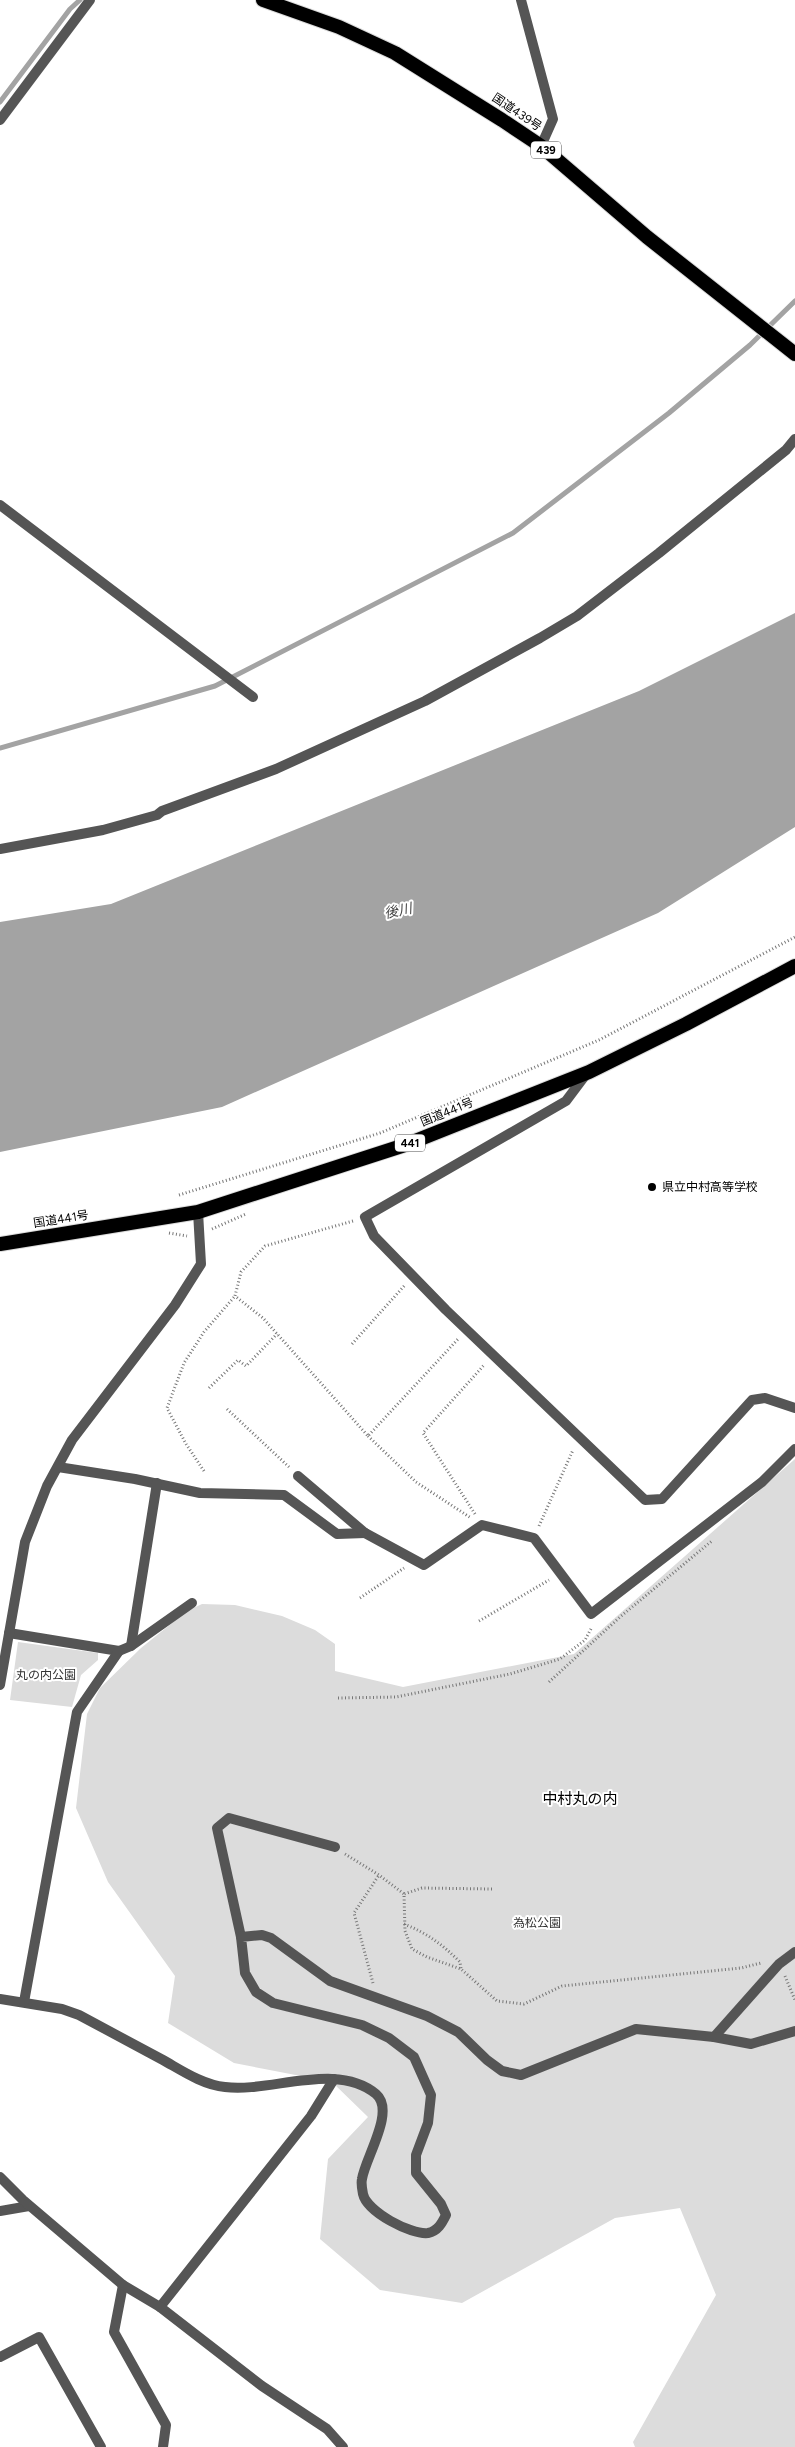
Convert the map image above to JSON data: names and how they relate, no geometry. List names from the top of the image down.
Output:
{
  "streets": {
    "highway": [
      "国道439号",
      "439",
      "国道441号",
      "441"
    ]
  },
  "districts": ["中村丸の内"],
  "water": ["後川"],
  "parks": ["丸の内公園", "為松公園"],
  "places": ["県立中村高等学校"]
}
